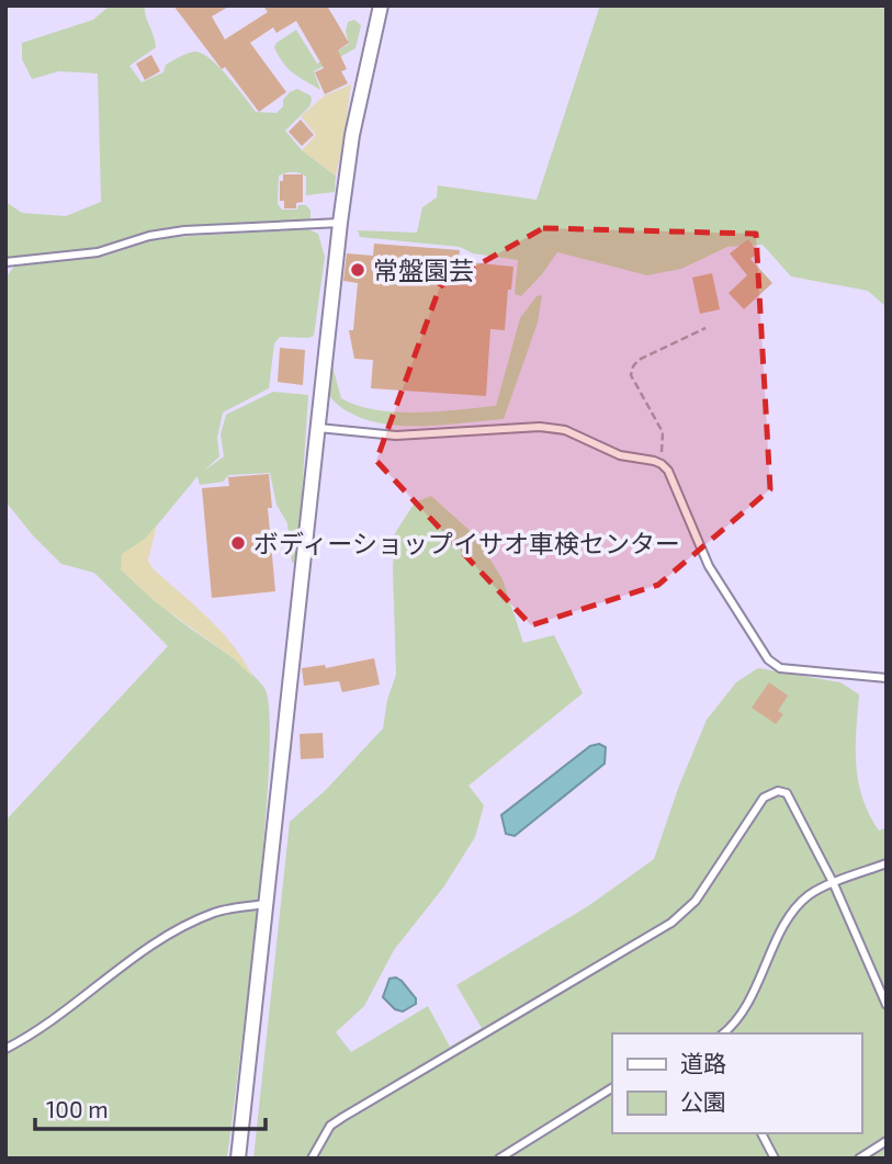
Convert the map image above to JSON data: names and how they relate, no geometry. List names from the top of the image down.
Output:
{
  "places": ["常盤園芸", "ボディーショップイサオ車検センター"],
  "legend": ["道路", "公園"],
  "scale_bar": "100 m"
}
